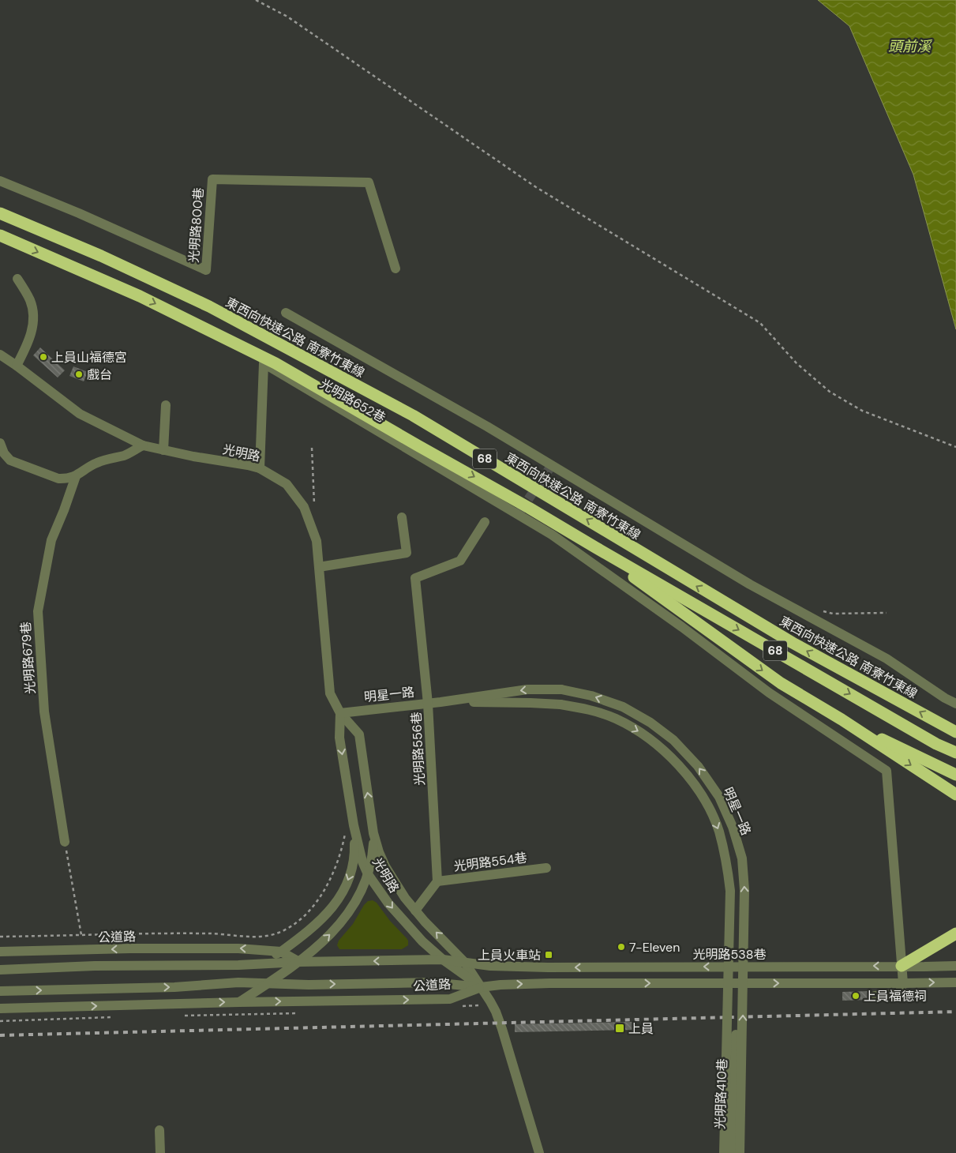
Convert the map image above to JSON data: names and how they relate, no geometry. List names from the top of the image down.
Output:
{
  "streets": {
    "highway": ["東西向快速公路 南寮竹東線", "68"],
    "street": [
      "光明路800巷",
      "光明路652巷",
      "光明路",
      "光明路679巷",
      "明星一路",
      "光明路556巷",
      "光明路554巷",
      "公道路",
      "光明路538巷",
      "光明路410巷"
    ]
  },
  "crossings": [
    ["光明路652巷", "光明路"],
    ["光明路652巷", "光明路538巷"],
    ["光明路", "明星一路"],
    ["光明路", "公道路"],
    ["光明路", "光明路538巷"],
    ["明星一路", "光明路556巷"],
    ["光明路556巷", "光明路554巷"],
    ["公道路", "光明路538巷"]
  ],
  "water": ["頭前溪"],
  "places": {
    "other": [
      "上員山福德宮",
      "戲台",
      "7-Eleven",
      "上員福德祠"
    ],
    "transit": ["上員火車站", "上員"]
  }
}
